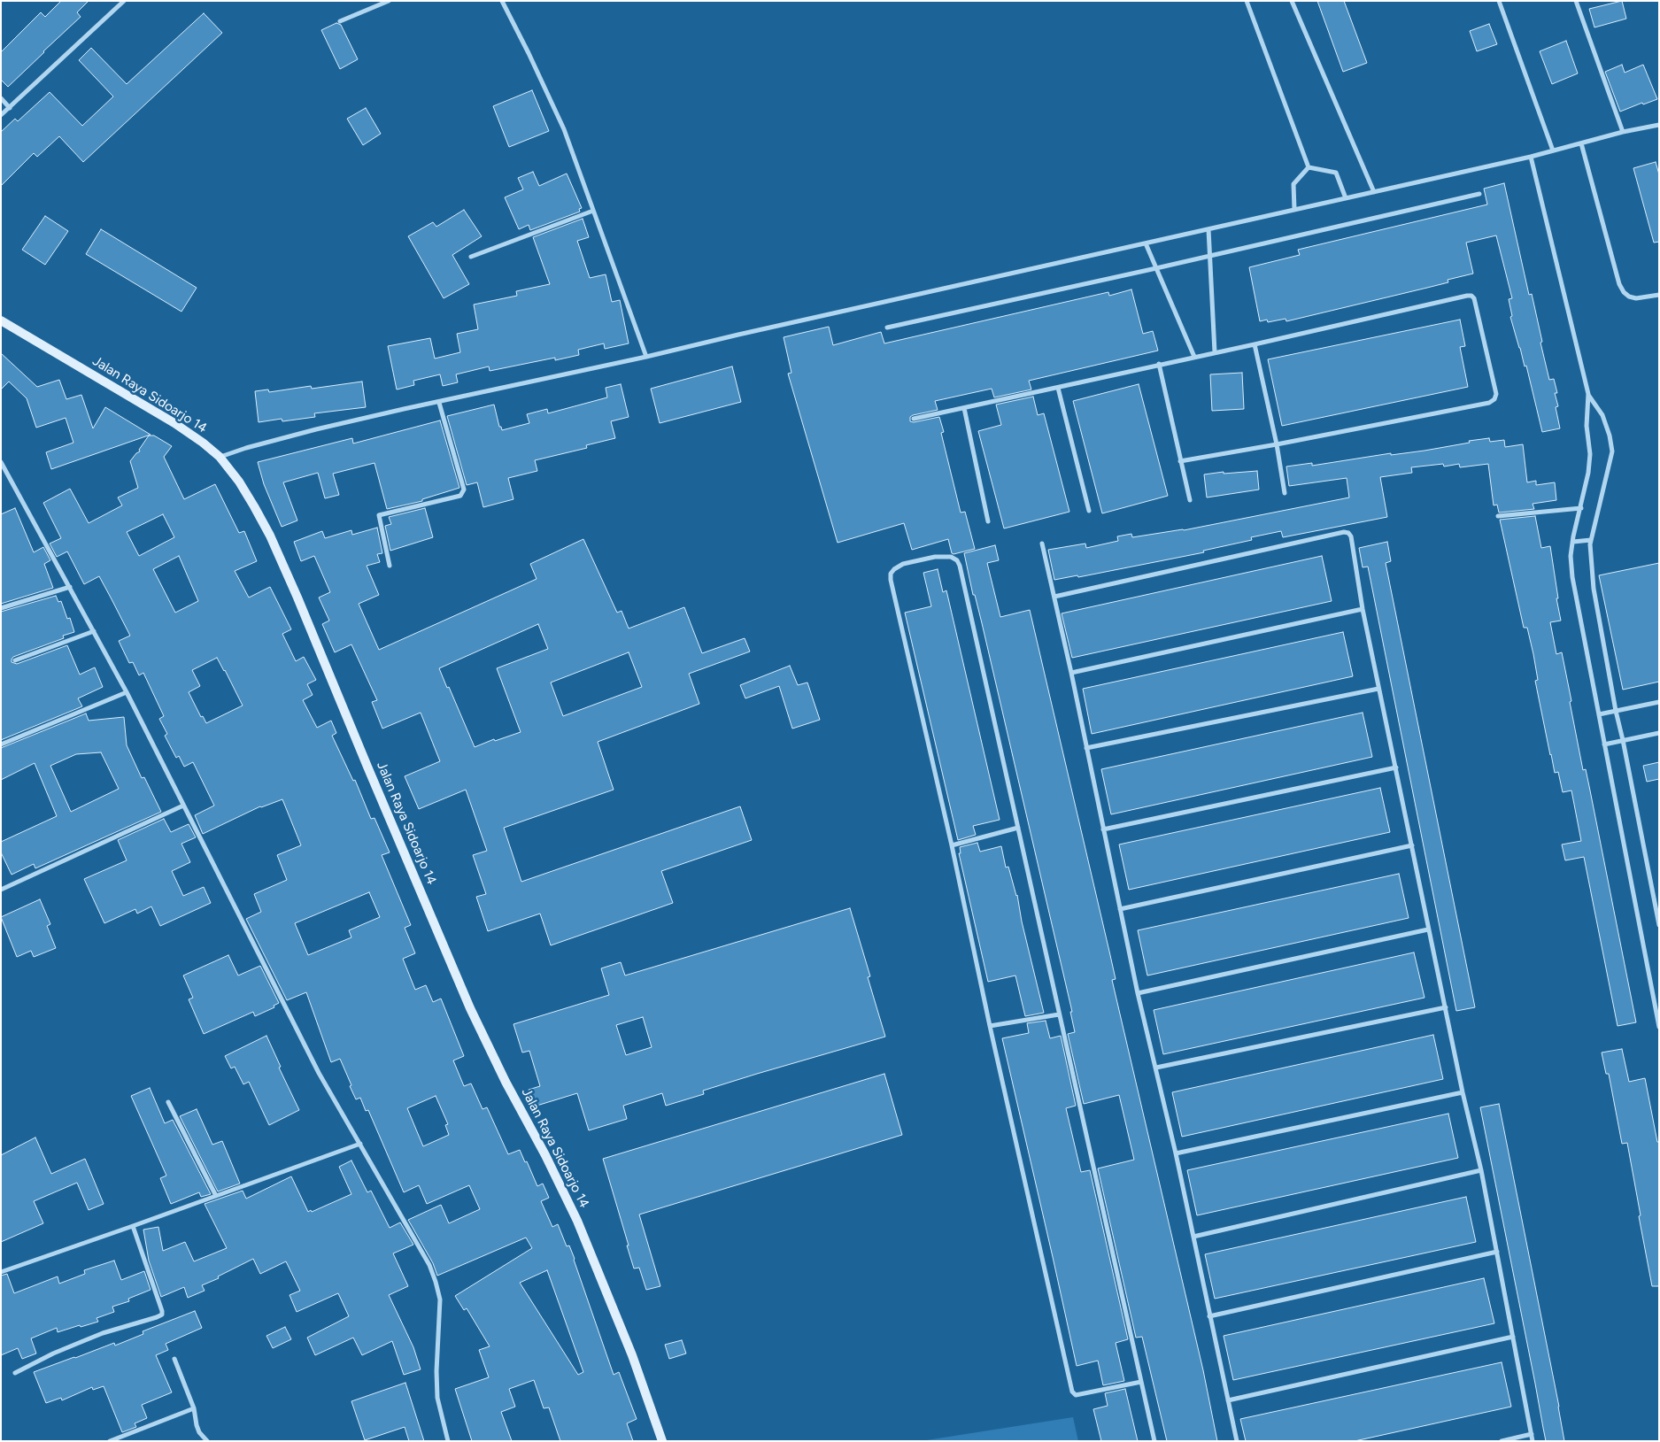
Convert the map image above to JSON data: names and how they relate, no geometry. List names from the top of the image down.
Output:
{
  "streets": {
    "main road": ["Jalan Raya Sidoarjo 14"]
  }
}
